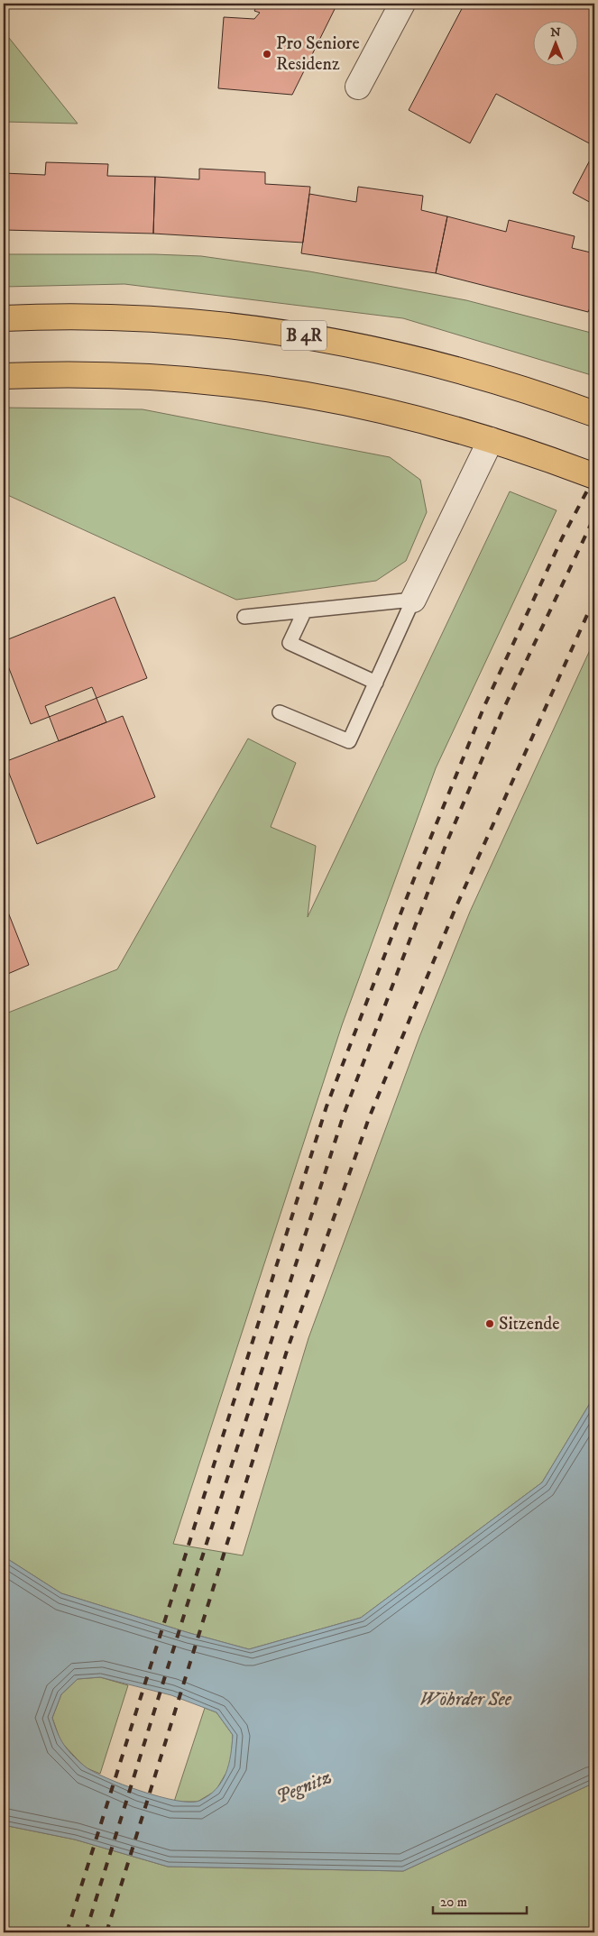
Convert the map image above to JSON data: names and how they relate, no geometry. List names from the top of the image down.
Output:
{
  "streets": {
    "main road": ["B 4R"]
  },
  "water": ["Wöhrder See", "Pegnitz"],
  "places": ["Pro Seniore Residenz", "Sitzende"],
  "scale_bar": "20 m",
  "north": "top"
}
